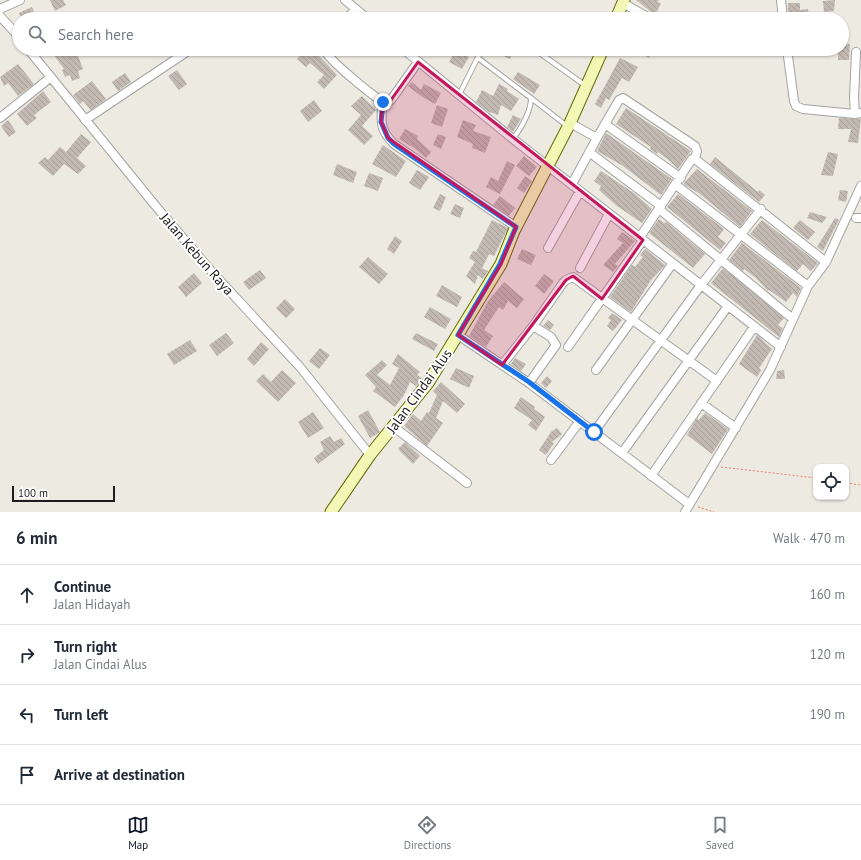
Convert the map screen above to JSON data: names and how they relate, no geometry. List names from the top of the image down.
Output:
{
  "streets": {
    "street": ["Jalan Kebun Raya", "Jalan Cindai Alus"]
  },
  "crossings": [
    ["Jalan Kebun Raya", "Jalan Cindai Alus"]
  ],
  "scale_bar": "100 m",
  "page": {
    "search": "Search here",
    "scale": "100 m",
    "heading": ["6 min", "Walk · 470 m"],
    "list": [
      ["Continue", "Jalan Hidayah", "160 m"],
      ["Turn right", "Jalan Cindai Alus", "120 m"],
      ["Turn left", "190 m"],
      "Arrive at destination"
    ],
    "nav": ["Map", "Directions", "Saved"]
  }
}
